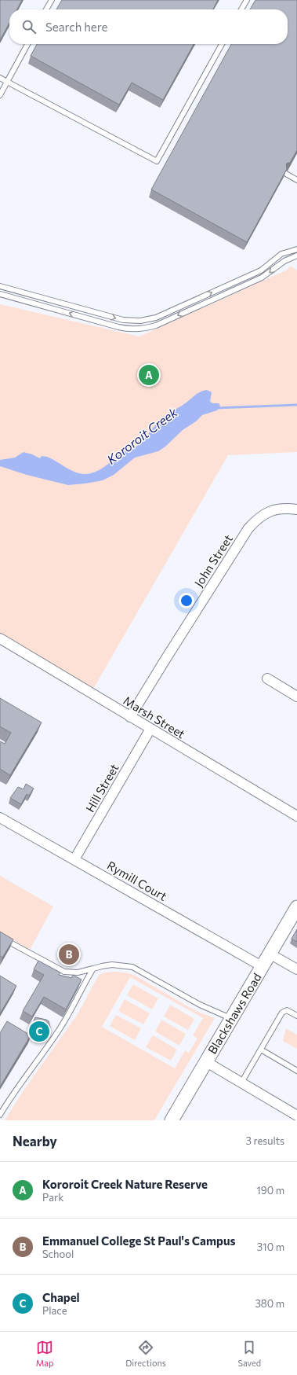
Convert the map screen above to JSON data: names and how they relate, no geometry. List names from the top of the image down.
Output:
{
  "streets": {
    "main road": ["Blackshaws Road"],
    "street": [
      "John Street",
      "Marsh Street",
      "Hill Street",
      "Rymill Court"
    ]
  },
  "crossings": [
    ["John Street", "Marsh Street"],
    ["Marsh Street", "Hill Street"],
    ["Hill Street", "Rymill Court"],
    ["Rymill Court", "Blackshaws Road"]
  ],
  "water": ["Kororoit Creek"],
  "page": {
    "search": "Search here",
    "pins": ["A", "B", "C"],
    "heading": ["Nearby", "3 results"],
    "list": [
      {
        "mark": "A",
        "name": "Kororoit Creek Nature Reserve",
        "note": "Park",
        "value": "190 m"
      },
      {
        "mark": "B",
        "name": "Emmanuel College St Paul's Campus",
        "note": "School",
        "value": "310 m"
      },
      {
        "mark": "C",
        "name": "Chapel",
        "note": "Place",
        "value": "380 m"
      }
    ],
    "nav": ["Map", "Directions", "Saved"]
  }
}
